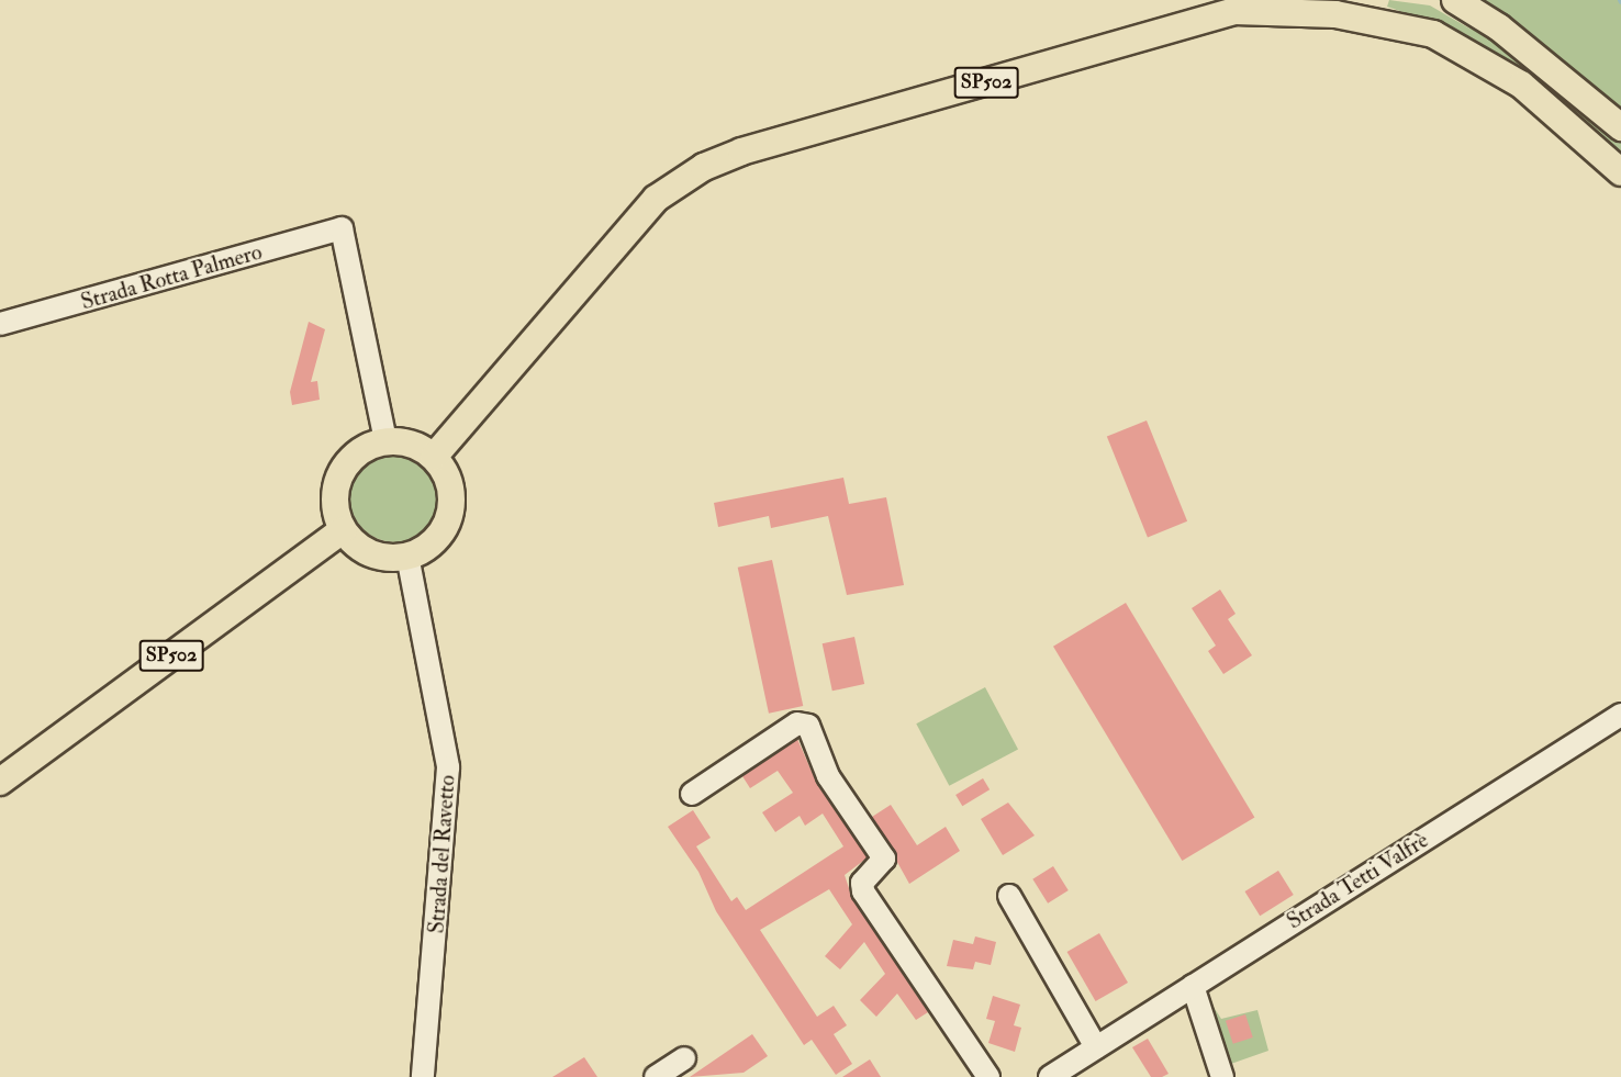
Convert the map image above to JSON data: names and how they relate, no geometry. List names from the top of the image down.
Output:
{
  "streets": {
    "main road": ["SP502"],
    "street": ["Strada Rotta Palmero", "Strada del Ravetto", "Strada Tetti Valfrè"]
  },
  "crossings": [
    ["SP502", "Strada Rotta Palmero"],
    ["SP502", "Strada del Ravetto"],
    ["Strada Rotta Palmero", "Strada del Ravetto"]
  ]
}
